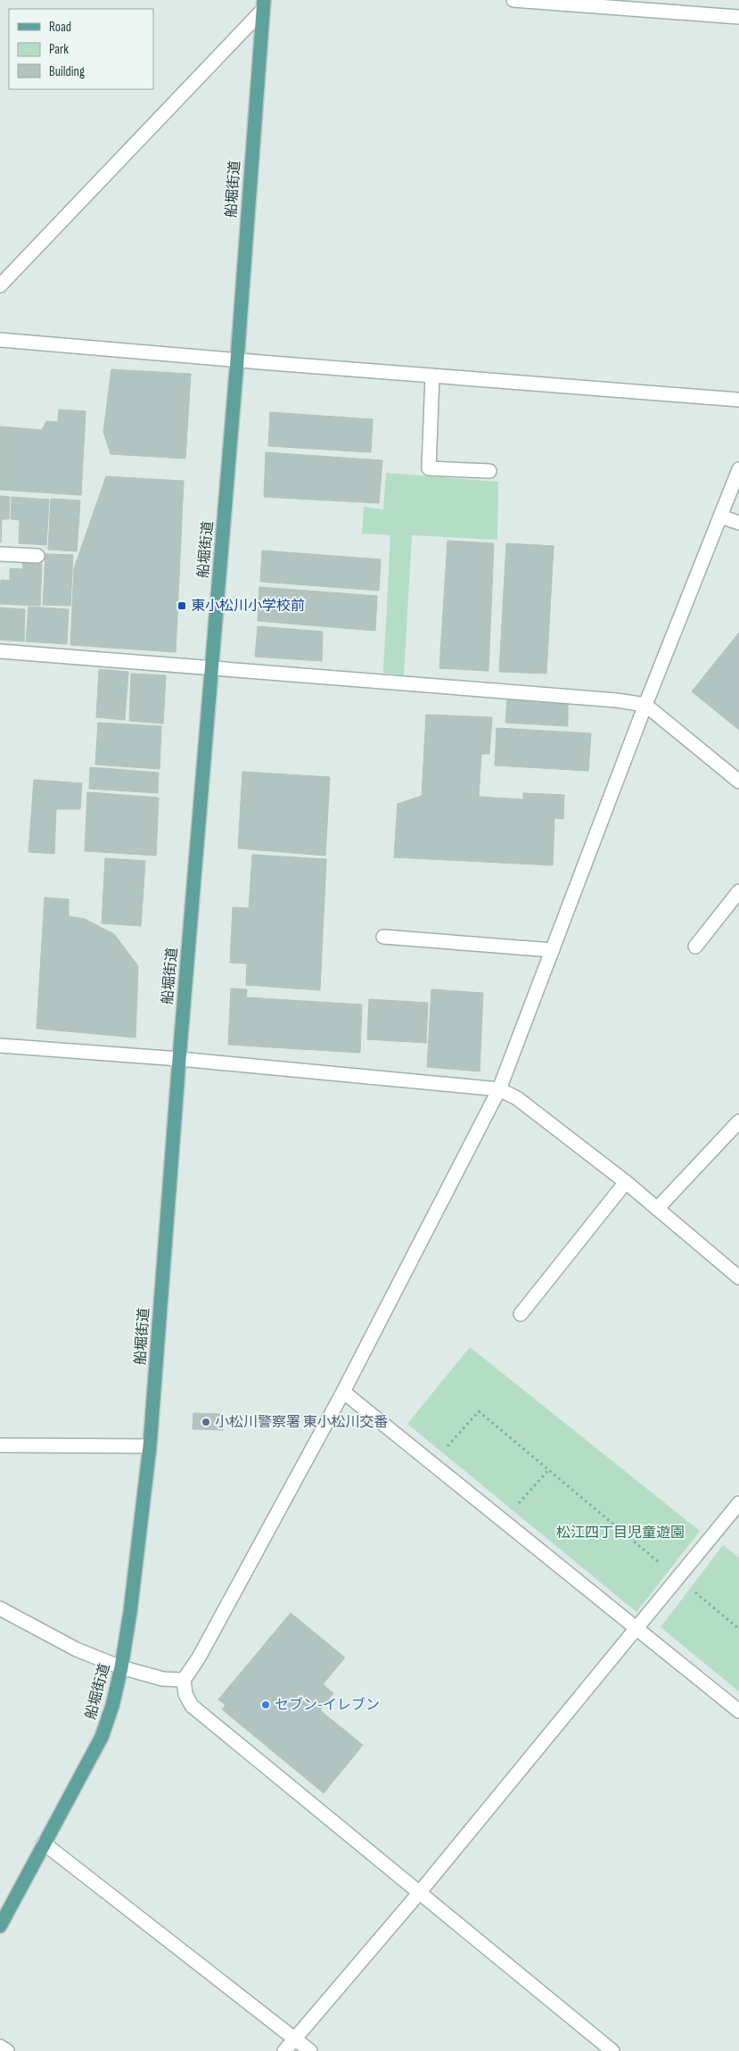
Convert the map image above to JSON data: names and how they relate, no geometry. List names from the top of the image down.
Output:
{
  "streets": {
    "main road": ["船堀街道"]
  },
  "parks": ["松江四丁目児童遊園"],
  "places": {
    "transit": ["東小松川小学校前"],
    "other": ["小松川警察署 東小松川交番", "セブン-イレブン"]
  },
  "legend": ["Road", "Park", "Building"]
}
